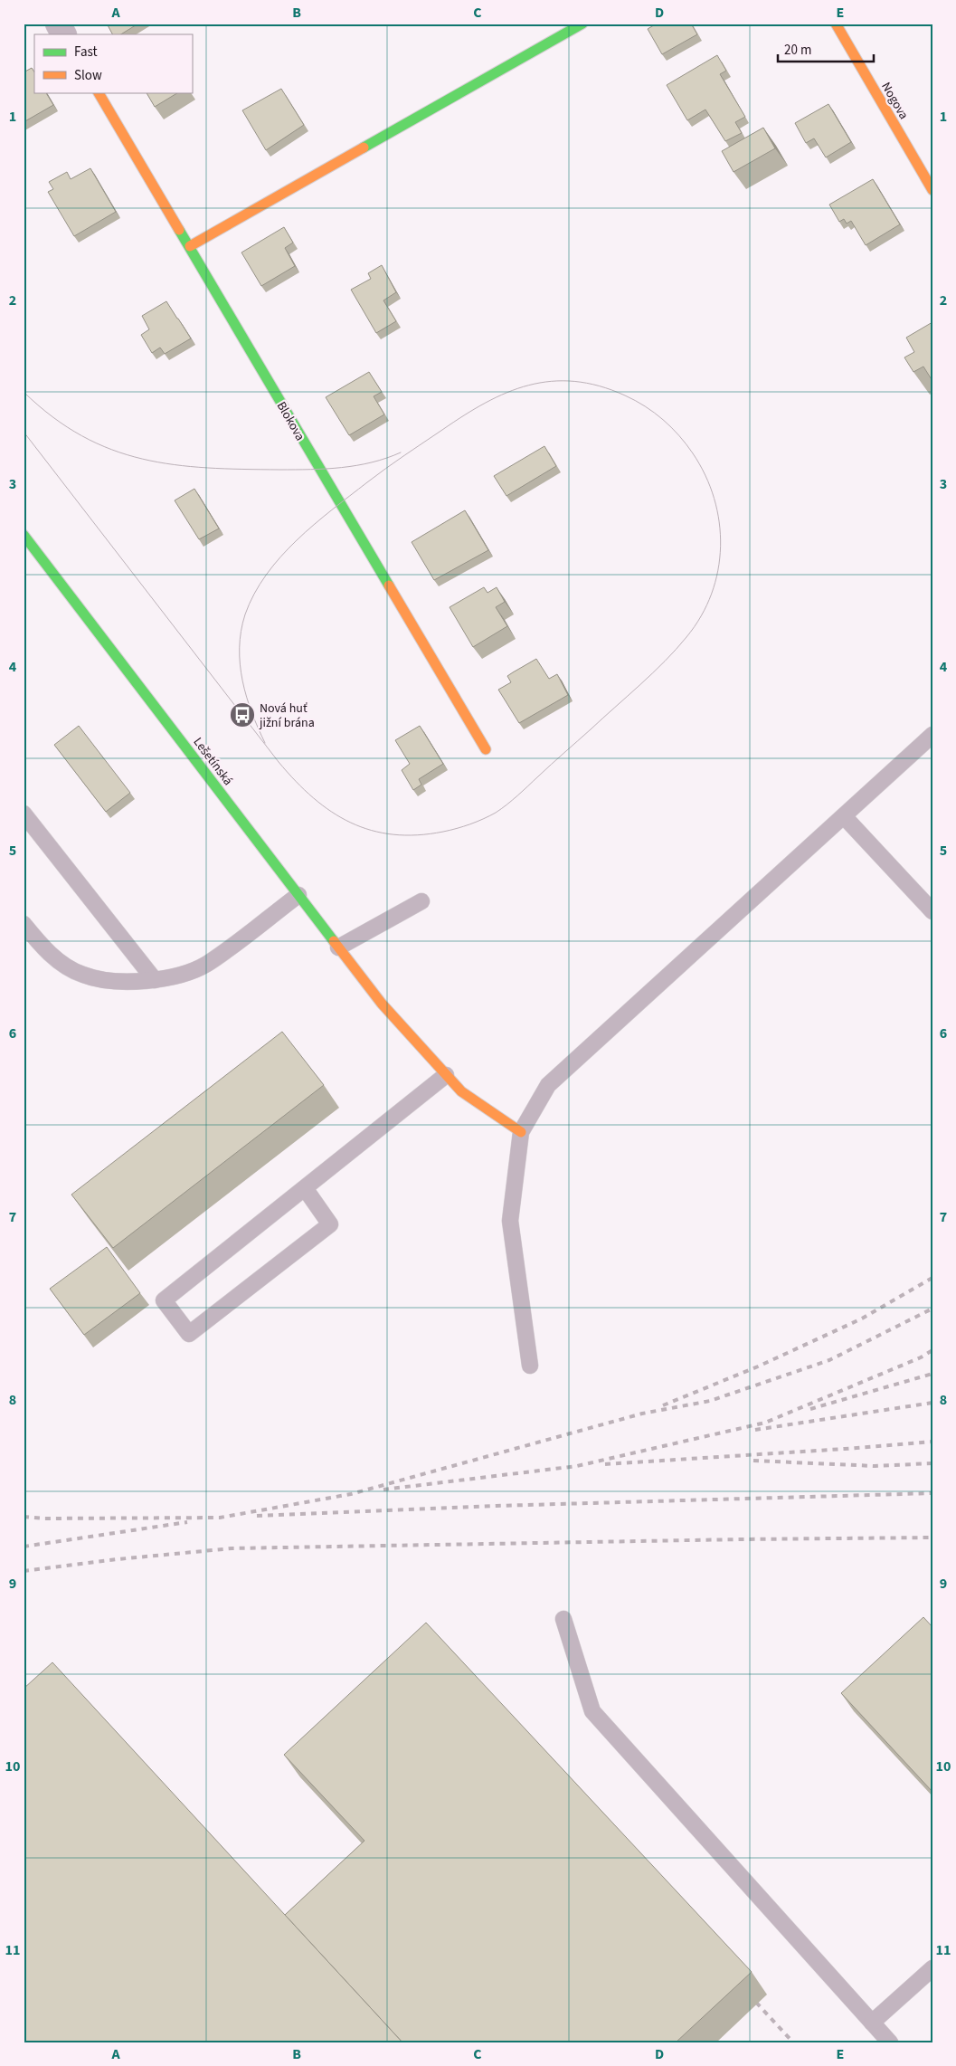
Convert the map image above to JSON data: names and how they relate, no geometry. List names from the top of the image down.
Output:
{
  "streets": {
    "street": ["Nogova", "Blokova", "Lešetínská"]
  },
  "places": {
    "bus stop": ["Nová huť jižní brána"]
  },
  "legend": ["Fast", "Slow"],
  "scale_bar": "20 m",
  "grid": {
    "columns": [
      "A",
      "B",
      "C",
      "D",
      "E"
    ],
    "rows": [
      "1",
      "2",
      "3",
      "4",
      "5",
      "6",
      "7",
      "8",
      "9",
      "10",
      "11"
    ]
  }
}
